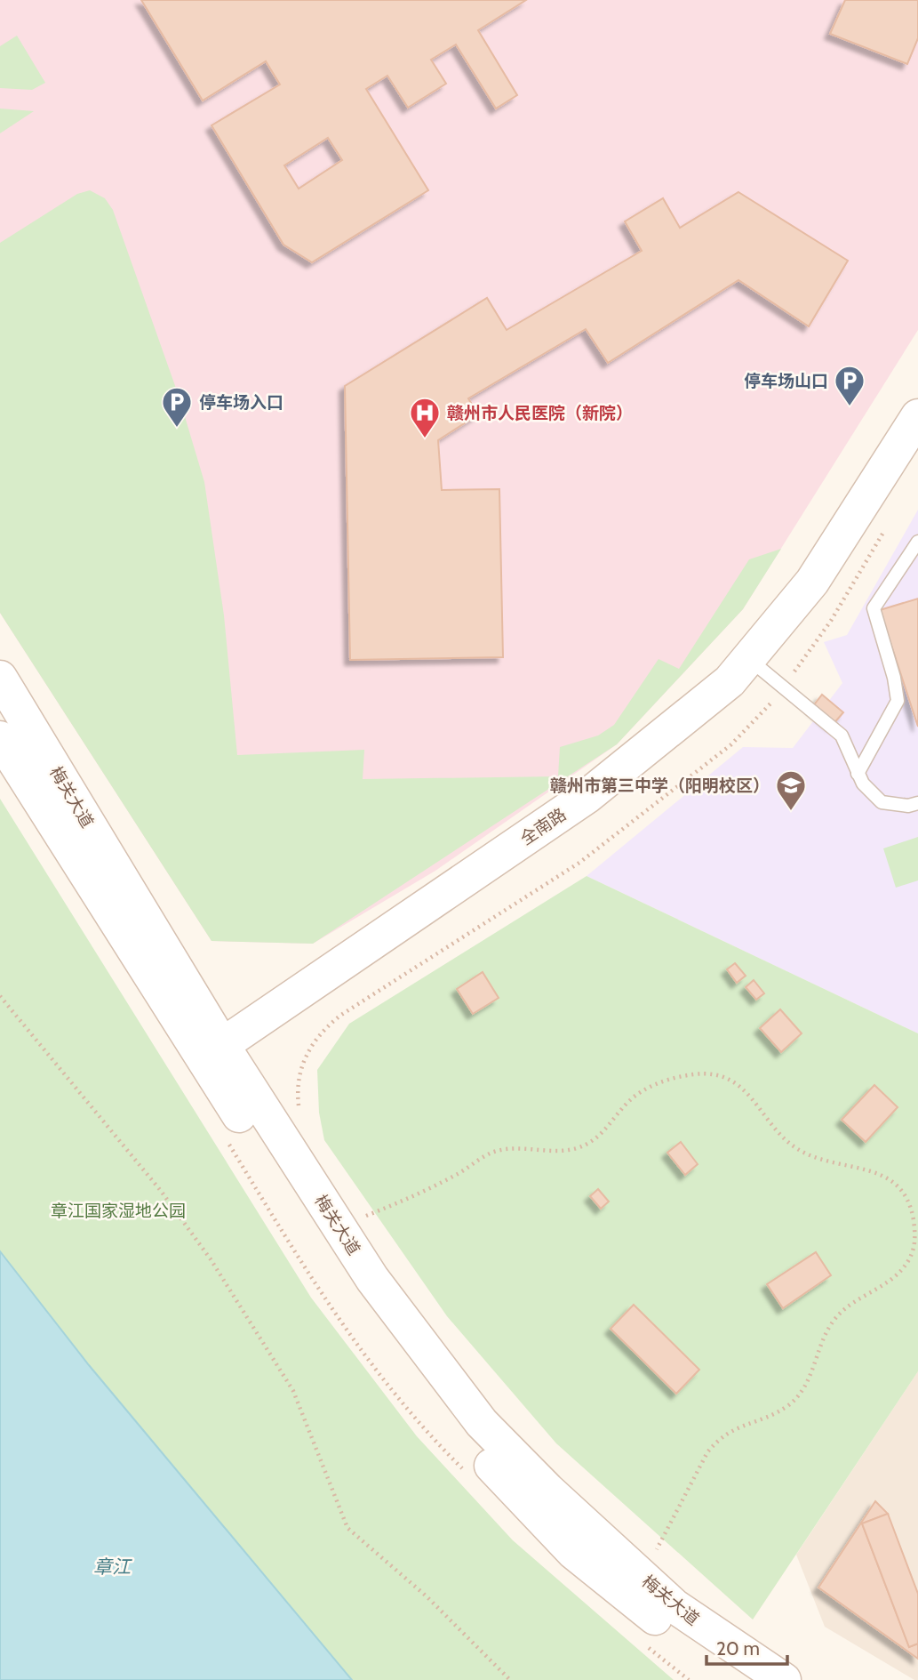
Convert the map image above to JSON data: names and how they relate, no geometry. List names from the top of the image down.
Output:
{
  "streets": {
    "main road": ["梅关大道", "全南路"]
  },
  "crossings": [
    ["梅关大道", "全南路"]
  ],
  "water": ["章江"],
  "parks": ["章江国家湿地公园"],
  "places": {
    "parking": ["停车场山口", "停车场入口"],
    "hospital": ["赣州市人民医院（新院）"],
    "school or university": ["赣州市第三中学（阳明校区）"]
  },
  "scale_bar": "20 m"
}
